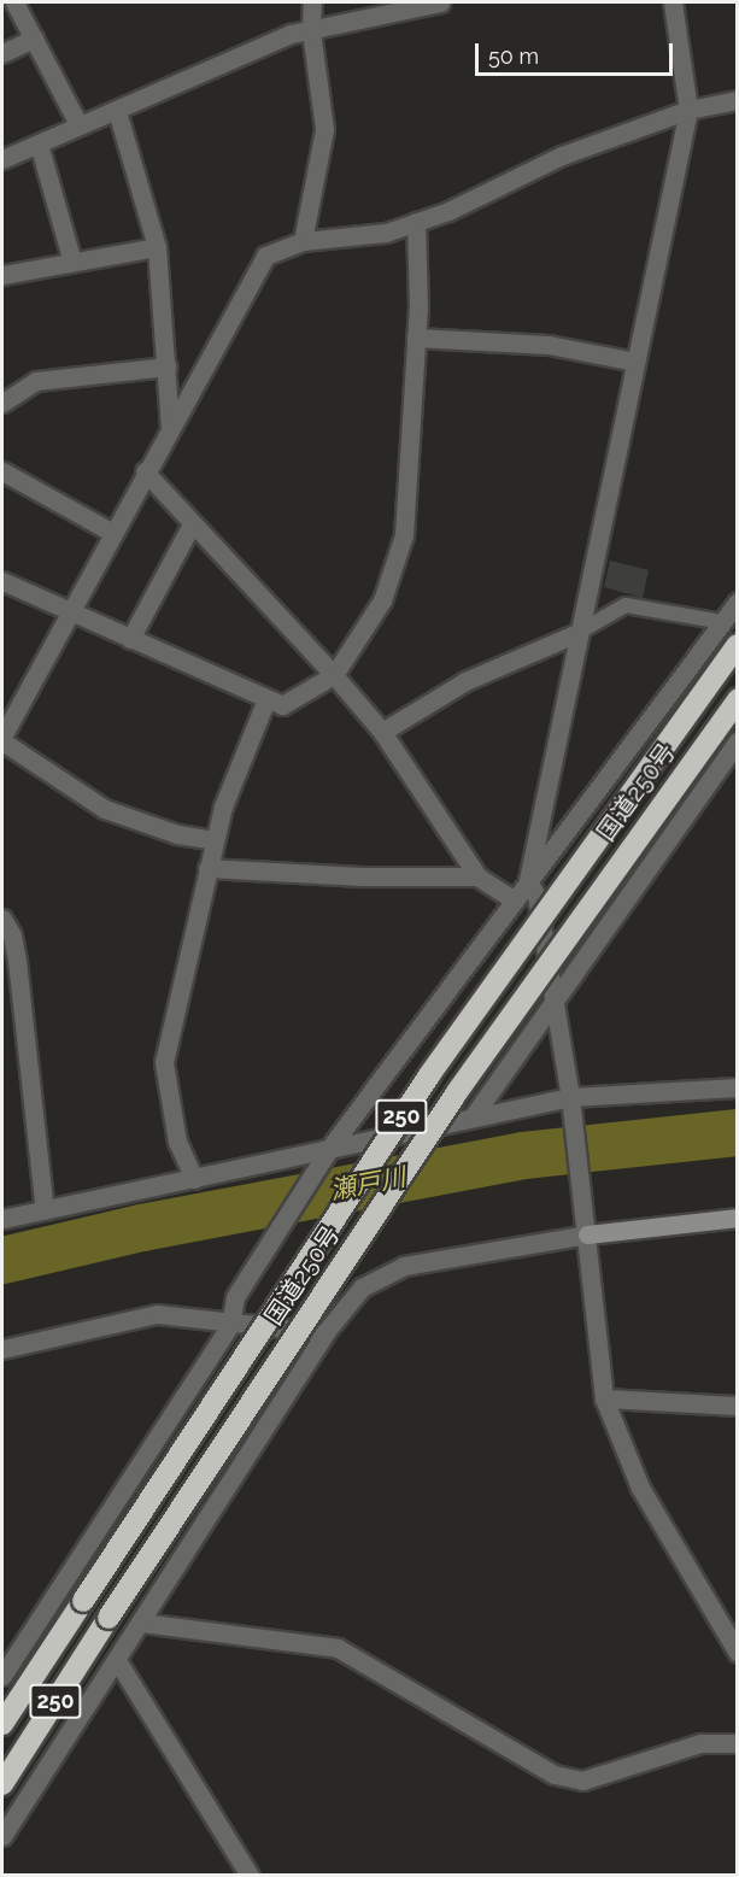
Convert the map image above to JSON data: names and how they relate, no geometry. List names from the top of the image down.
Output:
{
  "streets": {
    "highway": ["国道250号", "250"]
  },
  "water": ["瀬戸川"],
  "scale_bar": "50 m"
}
